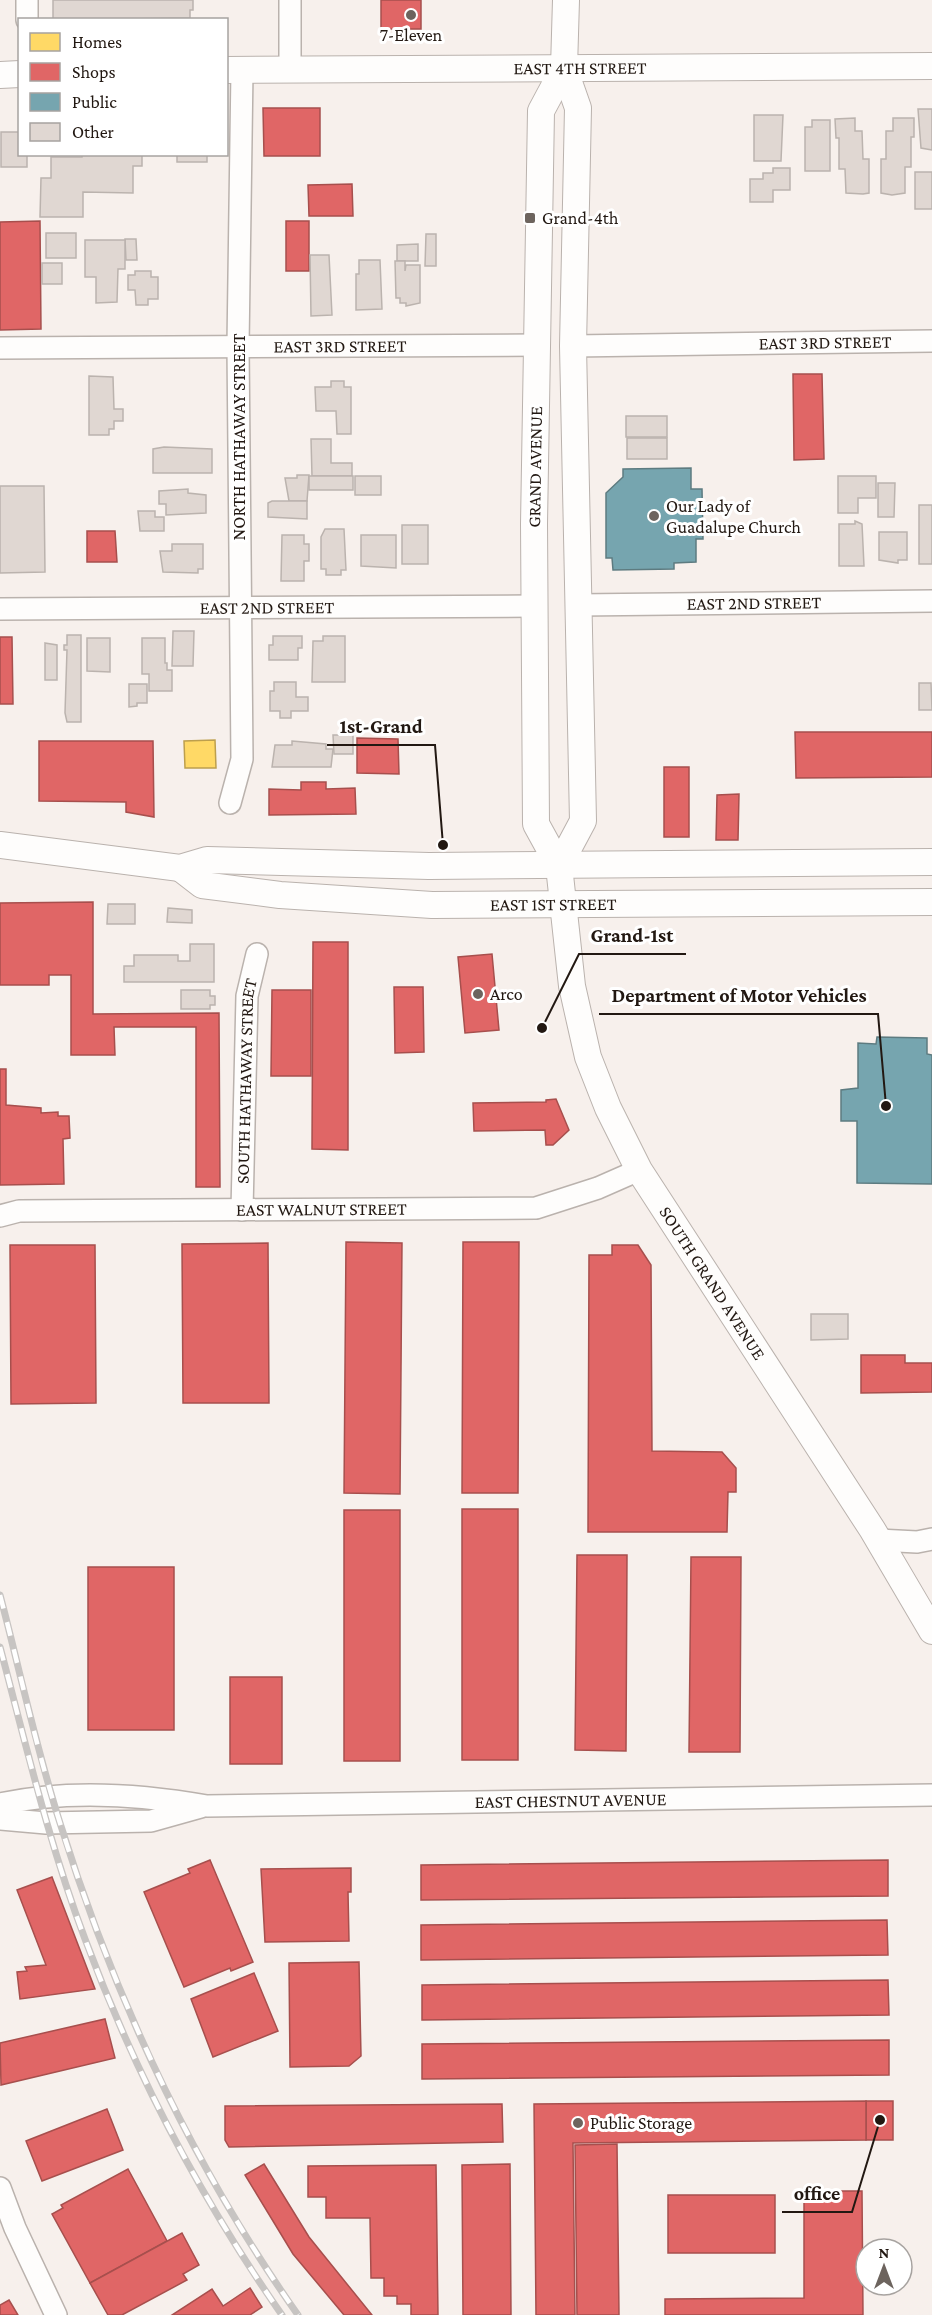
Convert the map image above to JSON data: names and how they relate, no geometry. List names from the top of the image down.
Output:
{
  "streets": {
    "main road": [
      "EAST 4TH STREET",
      "GRAND AVENUE",
      "EAST 1ST STREET",
      "SOUTH GRAND AVENUE"
    ],
    "street": [
      "EAST 3RD STREET",
      "NORTH HATHAWAY STREET",
      "EAST 2ND STREET",
      "SOUTH HATHAWAY STREET",
      "EAST WALNUT STREET",
      "EAST CHESTNUT AVENUE"
    ]
  },
  "crossings": [
    ["EAST 4TH STREET", "NORTH HATHAWAY STREET"],
    ["EAST 4TH STREET", "GRAND AVENUE"],
    ["EAST 3RD STREET", "NORTH HATHAWAY STREET"],
    ["EAST 3RD STREET", "GRAND AVENUE"],
    ["NORTH HATHAWAY STREET", "EAST 2ND STREET"],
    ["GRAND AVENUE", "EAST 2ND STREET"],
    ["GRAND AVENUE", "EAST 1ST STREET"],
    ["GRAND AVENUE", "SOUTH GRAND AVENUE"],
    ["EAST 1ST STREET", "SOUTH GRAND AVENUE"],
    ["SOUTH HATHAWAY STREET", "EAST WALNUT STREET"],
    ["EAST WALNUT STREET", "SOUTH GRAND AVENUE"]
  ],
  "places": {
    "other": [
      "7-Eleven",
      "Our Lady of Guadalupe Church",
      "1st-Grand",
      "Arco",
      "Grand-1st",
      "Department of Motor Vehicles",
      "office",
      "Public Storage"
    ],
    "transit": ["Grand-4th"]
  },
  "legend": [
    "Homes",
    "Shops",
    "Public",
    "Other"
  ],
  "north": "top"
}
